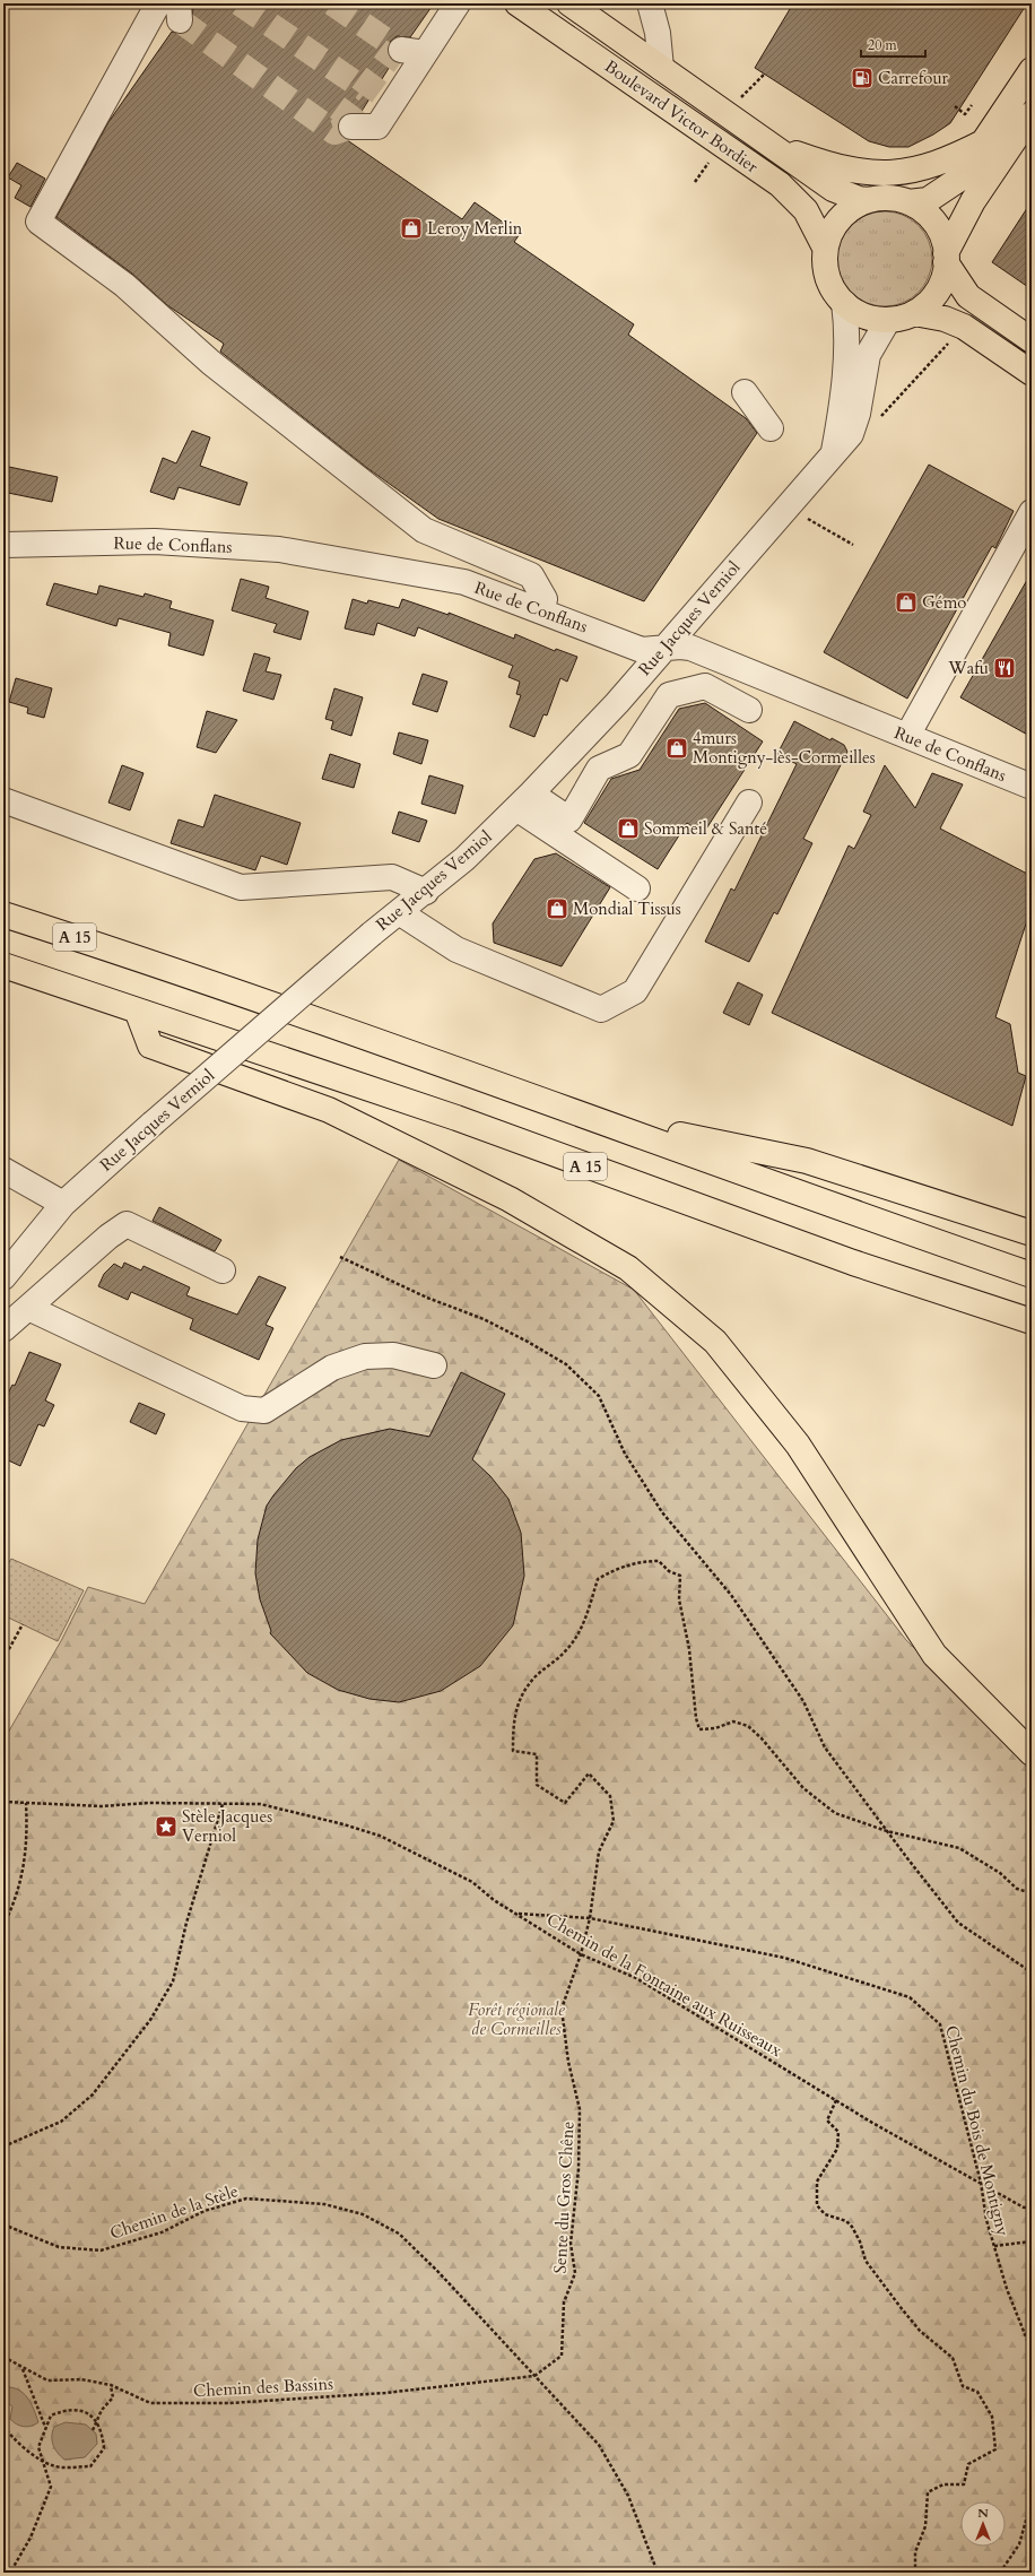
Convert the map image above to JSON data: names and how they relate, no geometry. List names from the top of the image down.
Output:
{
  "streets": {
    "main road": ["Boulevard Victor Bordier", "A 15"],
    "street": ["Rue de Conflans", "Rue Jacques Verniol"],
    "path": [
      "Chemin de la Fontaine aux Ruisseaux",
      "Chemin du Bois de Montigny",
      "Sente du Gros Chêne",
      "Chemin de la Stèle",
      "Chemin des Bassins"
    ]
  },
  "crossings": [
    ["Boulevard Victor Bordier", "Rue Jacques Verniol"],
    ["Rue de Conflans", "Rue Jacques Verniol"],
    ["Chemin de la Fontaine aux Ruisseaux", "Chemin du Bois de Montigny"],
    ["Chemin de la Fontaine aux Ruisseaux", "Sente du Gros Chêne"],
    ["Sente du Gros Chêne", "Chemin de la Stèle"],
    ["Sente du Gros Chêne", "Chemin des Bassins"],
    ["Chemin de la Stèle", "Chemin des Bassins"]
  ],
  "parks": ["Forêt régionale de Cormeilles"],
  "places": {
    "fuel station": ["Carrefour"],
    "shop": [
      "Leroy Merlin",
      "Gémo",
      "4murs Montigny-lès-Cormeilles",
      "Sommeil & Santé",
      "Mondial Tissus"
    ],
    "restaurant": ["Wafu"],
    "place": ["Stèle Jacques Verniol"]
  },
  "scale_bar": "20 m",
  "north": "top"
}
